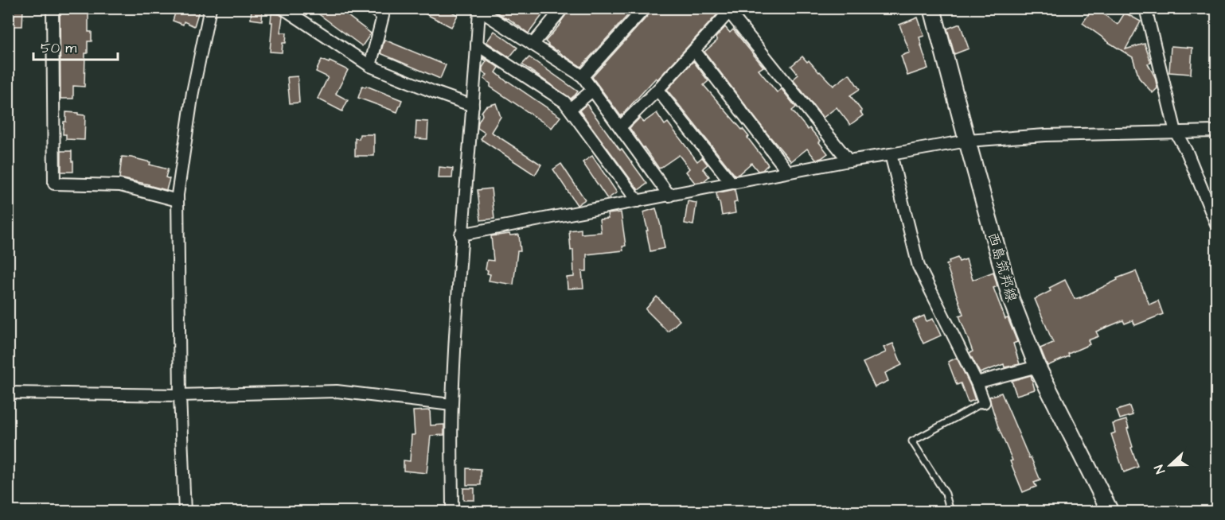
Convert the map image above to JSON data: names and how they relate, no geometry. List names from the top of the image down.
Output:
{
  "streets": {
    "main road": ["西島筑邦線"]
  },
  "scale_bar": "50 m",
  "north": "left"
}
